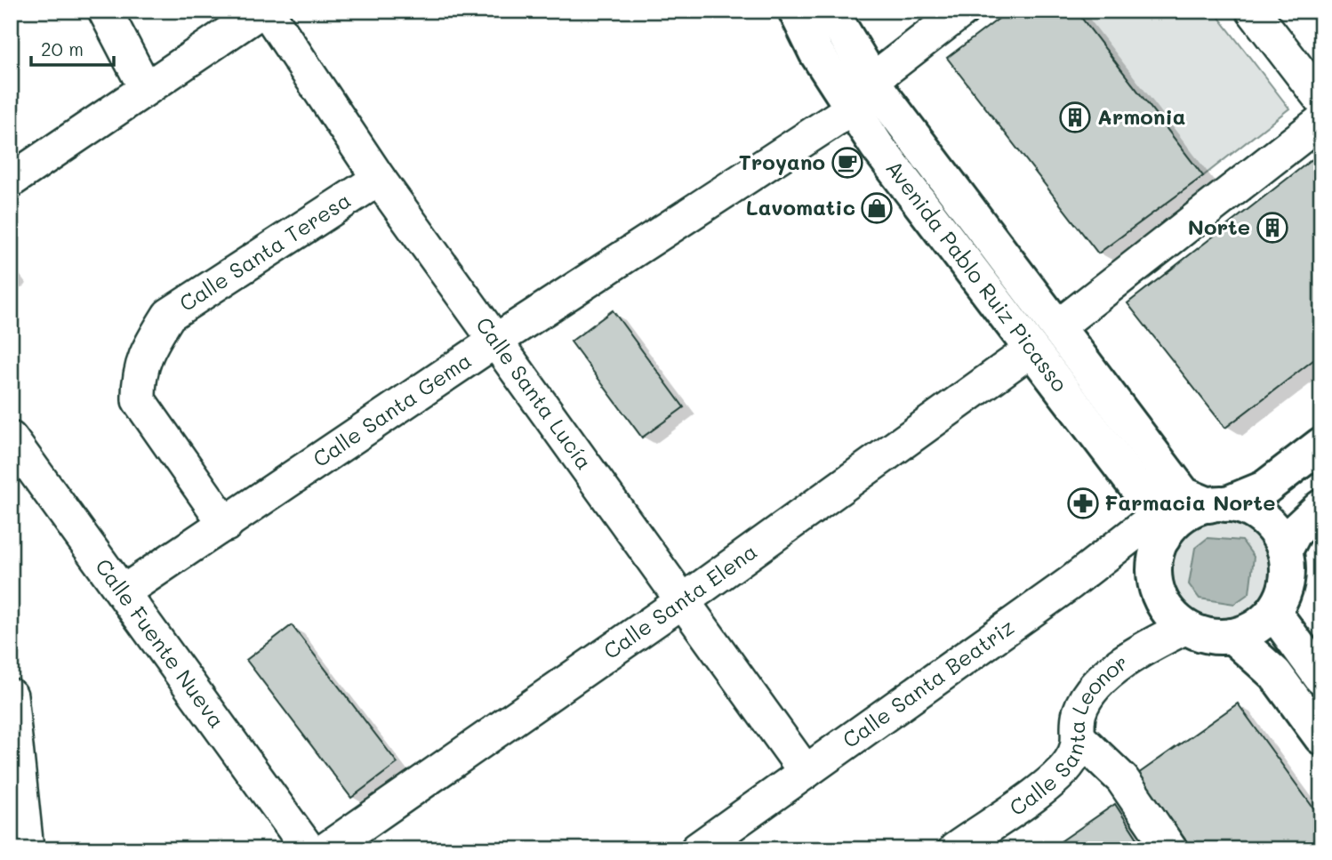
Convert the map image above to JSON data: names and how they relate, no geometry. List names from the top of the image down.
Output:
{
  "streets": {
    "street": [
      "Calle Santa Teresa",
      "Avenida Pablo Ruiz Picasso",
      "Calle Santa Lucía",
      "Calle Santa Gema",
      "Calle Santa Elena",
      "Calle Fuente Nueva",
      "Calle Santa Beatriz",
      "Calle Santa Leonor"
    ]
  },
  "crossings": [
    ["Calle Santa Teresa", "Calle Santa Lucía"],
    ["Calle Santa Teresa", "Calle Santa Gema"],
    ["Avenida Pablo Ruiz Picasso", "Calle Santa Gema"],
    ["Avenida Pablo Ruiz Picasso", "Calle Santa Elena"],
    ["Avenida Pablo Ruiz Picasso", "Calle Santa Beatriz"],
    ["Avenida Pablo Ruiz Picasso", "Calle Santa Leonor"],
    ["Calle Santa Lucía", "Calle Santa Gema"],
    ["Calle Santa Lucía", "Calle Santa Elena"],
    ["Calle Santa Lucía", "Calle Santa Beatriz"],
    ["Calle Santa Gema", "Calle Fuente Nueva"],
    ["Calle Santa Beatriz", "Calle Santa Leonor"]
  ],
  "places": {
    "building": ["Armonia", "Norte"],
    "cafe": ["Troyano"],
    "shop": ["Lavomatic"],
    "pharmacy": ["Farmacia Norte"]
  },
  "scale_bar": "20 m"
}
